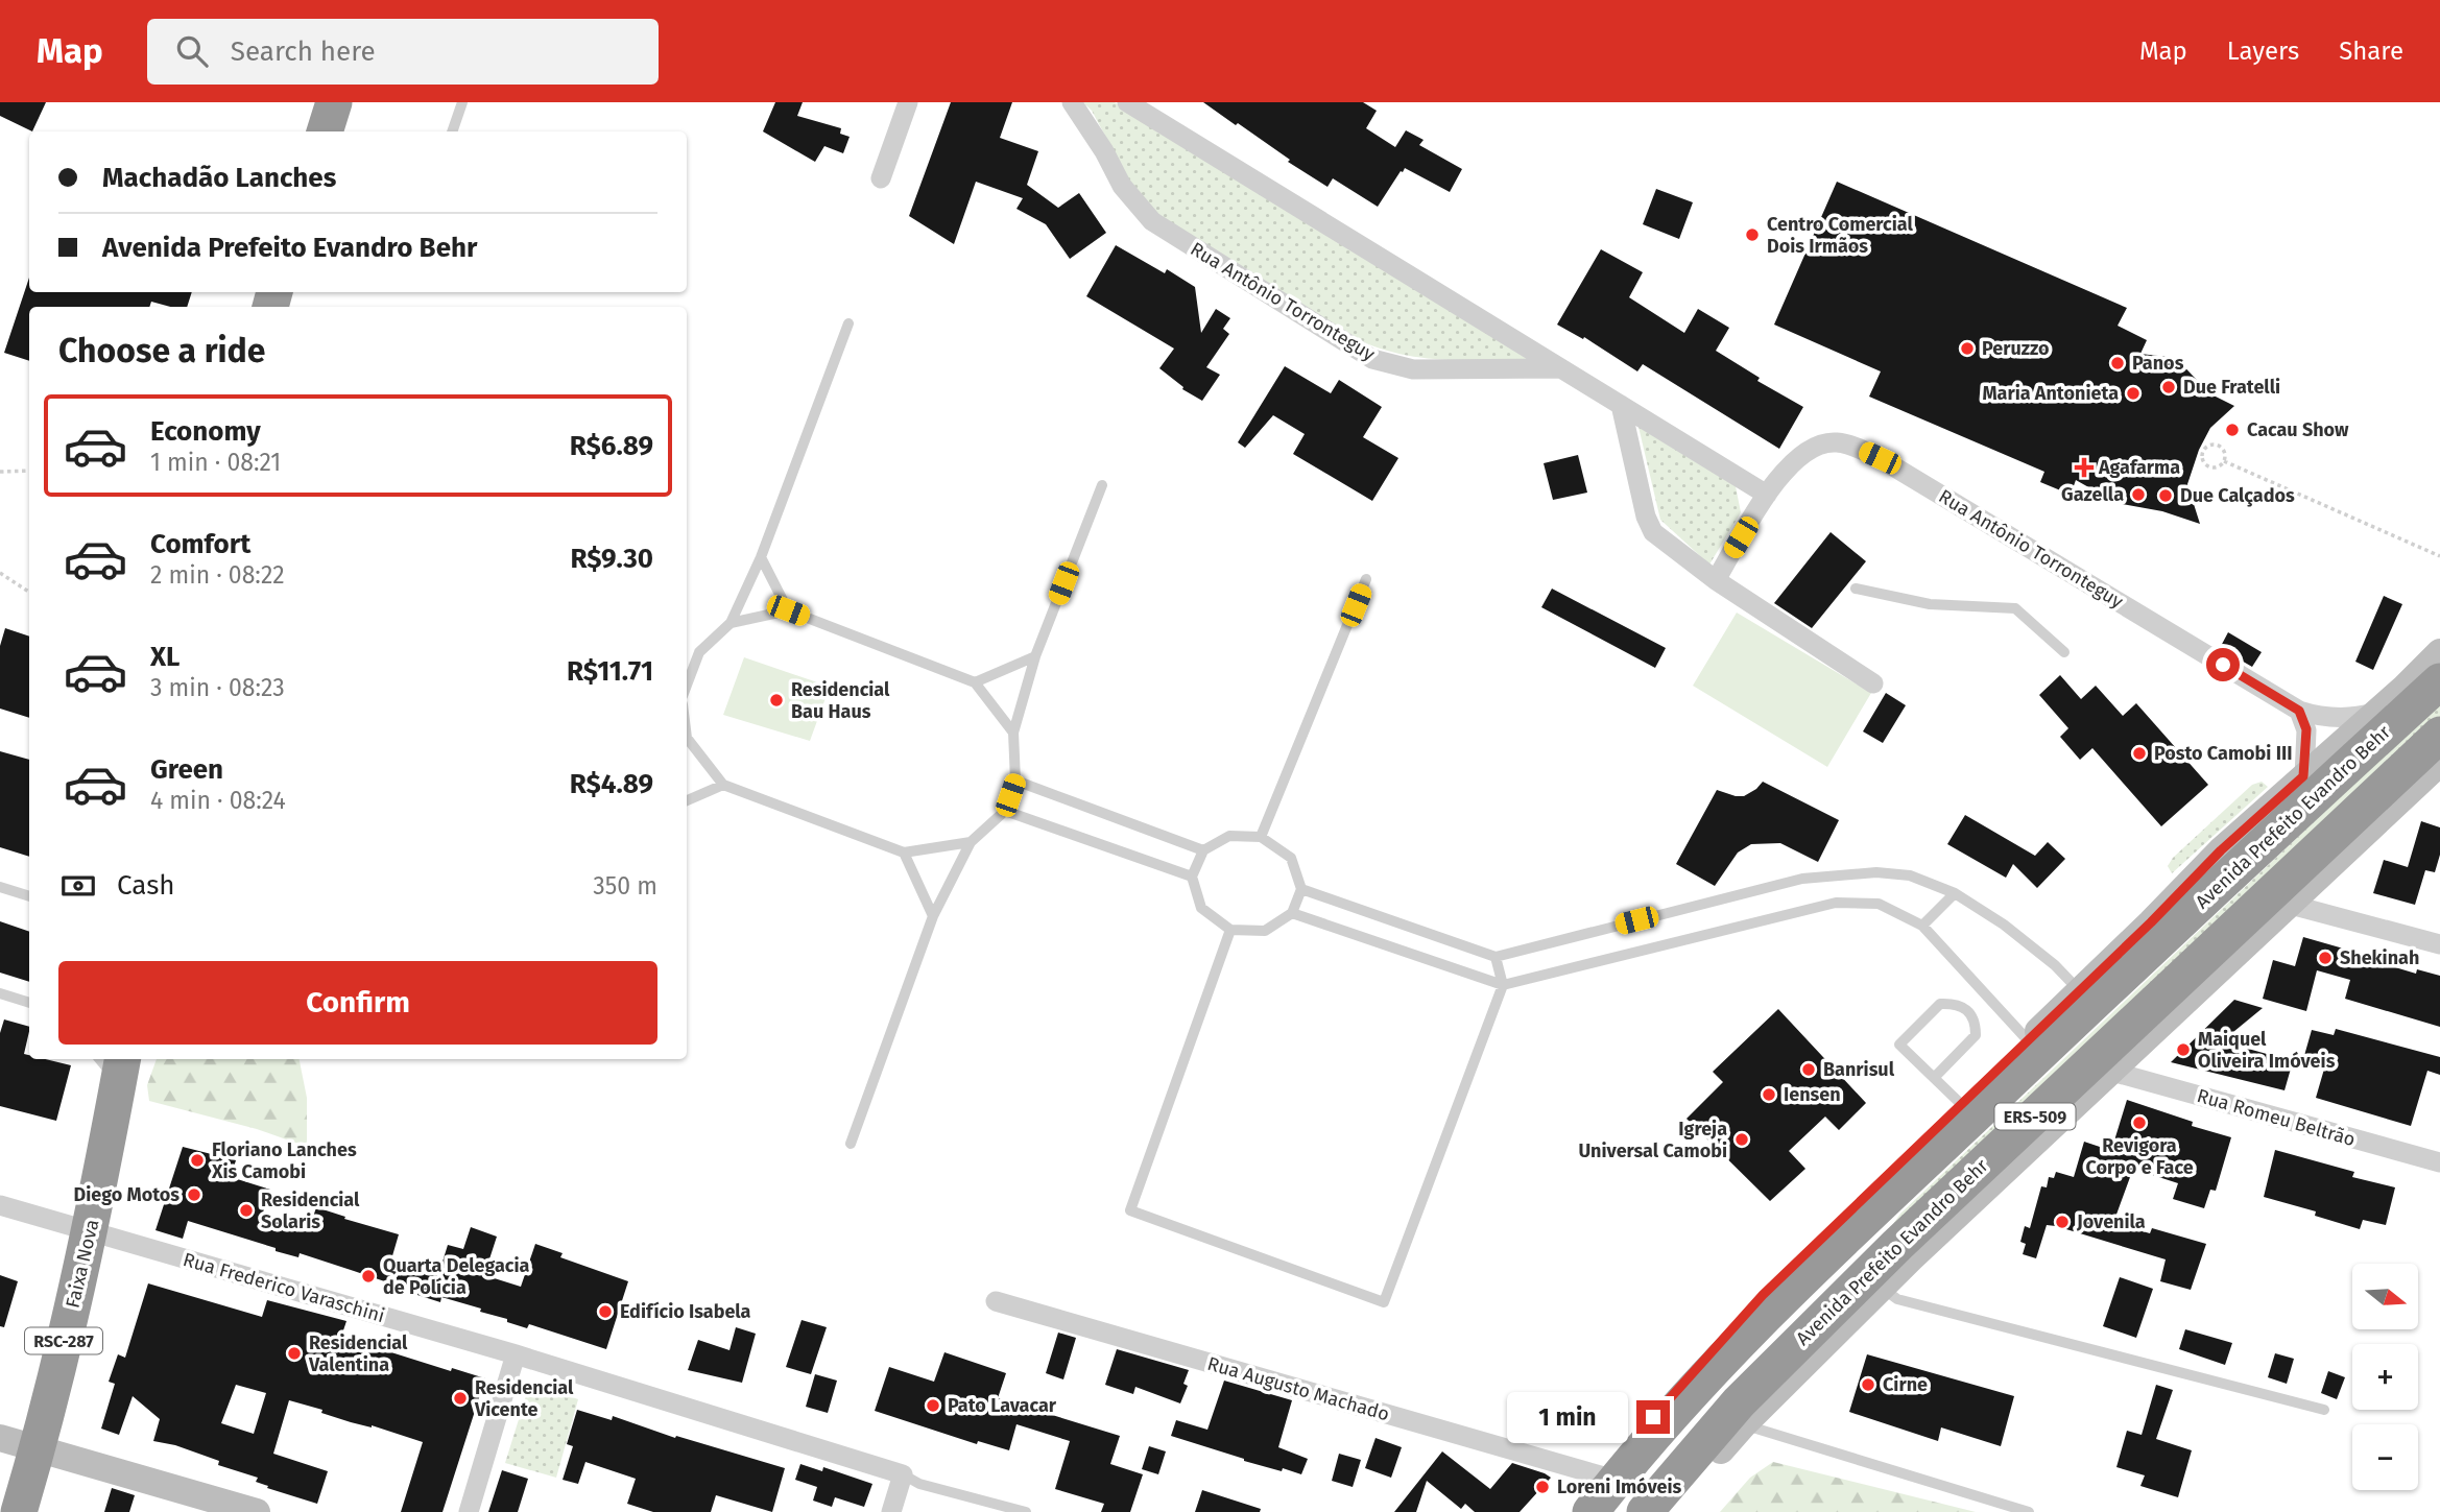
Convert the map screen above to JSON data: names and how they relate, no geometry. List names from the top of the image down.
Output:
{
  "streets": {
    "highway": [
      "Avenida Prefeito Evandro Behr",
      "ERS-509",
      "Faixa Nova",
      "RSC-287"
    ],
    "street": [
      "Rua Antônio Torronteguy",
      "Rua Romeu Beltrão",
      "Rua Frederico Varaschini",
      "Rua Augusto Machado"
    ]
  },
  "crossings": [
    ["Rua Antônio Torronteguy", "Avenida Prefeito Evandro Behr"],
    ["Avenida Prefeito Evandro Behr", "ERS-509"],
    ["Avenida Prefeito Evandro Behr", "Rua Romeu Beltrão"],
    ["Avenida Prefeito Evandro Behr", "Rua Augusto Machado"],
    ["Faixa Nova", "Rua Frederico Varaschini"]
  ],
  "places": {
    "other": [
      "Centro Comercial Dois Irmãos",
      "Peruzzo",
      "Panos",
      "Due Fratelli",
      "Maria Antonieta",
      "Cacau Show",
      "Gazella",
      "Due Calçados",
      "Residencial Bau Haus",
      "Posto Camobi III",
      "Shekinah",
      "Maiquel Oliveira Imóveis",
      "Banrisul",
      "Iensen",
      "Revigora Corpo e Face",
      "Igreja Universal Camobi",
      "Floriano Lanches Xis Camobi",
      "Diego Motos",
      "Residencial Solaris",
      "Jovenila",
      "Quarta Delegacia de Polícia",
      "Edifício Isabela",
      "Residencial Valentina",
      "Cirne",
      "Residencial Vicente",
      "Pato Lavacar",
      "Loreni Imóveis"
    ],
    "health": ["Agafarma"]
  },
  "north": "right",
  "page": {
    "header": "Map",
    "search": "Search here",
    "nav": ["Map", "Layers", "Share"],
    "banner": ["Machadão Lanches", "Avenida Prefeito Evandro Behr"],
    "heading": "Choose a ride",
    "list": [
      {
        "name": "Economy",
        "note": "1 min · 08:21",
        "value": "R$6.89"
      },
      {
        "name": "Comfort",
        "note": "2 min · 08:22",
        "value": "R$9.30"
      },
      {
        "name": "XL",
        "note": "3 min · 08:23",
        "value": "R$11.71"
      },
      {
        "name": "Green",
        "note": "4 min · 08:24",
        "value": "R$4.89"
      }
    ],
    "pay": ["Cash", "350 m"],
    "buttons": "Confirm",
    "map_buttons": ["+", "−"],
    "bubble": "1 min"
  }
}
